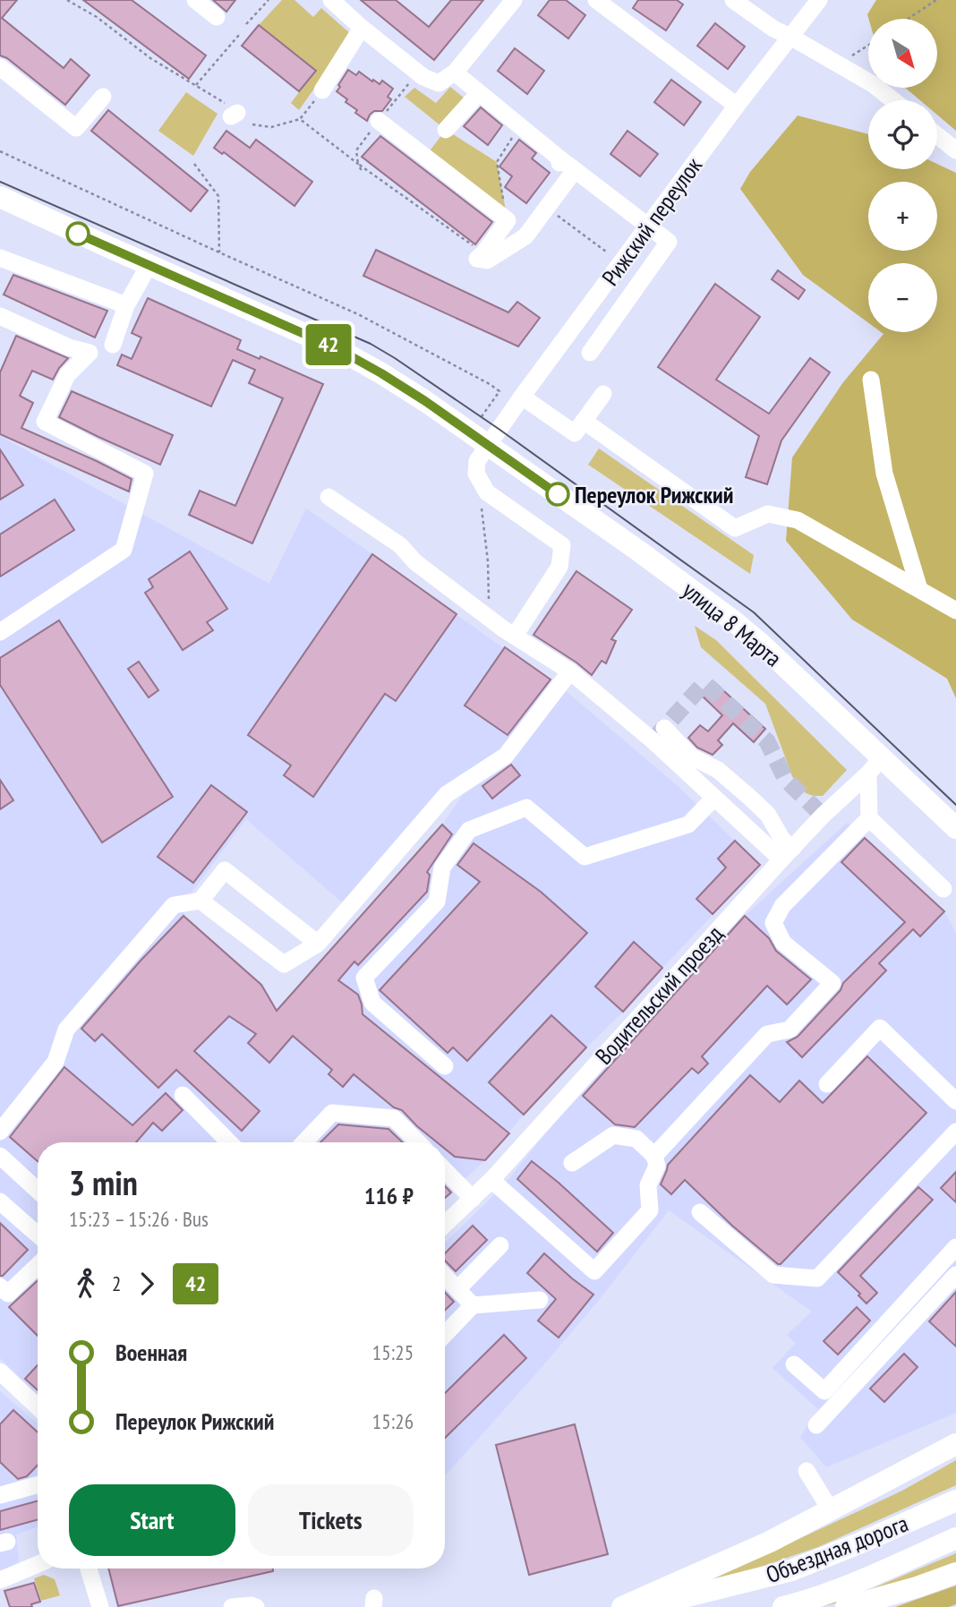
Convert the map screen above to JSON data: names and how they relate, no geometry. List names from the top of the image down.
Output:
{
  "streets": {
    "main road": ["улица 8 Марта", "Объездная дорога"],
    "street": ["Рижский переулок", "Водительский проезд"]
  },
  "crossings": [
    ["Рижский переулок", "улица 8 Марта"],
    ["улица 8 Марта", "Водительский проезд"]
  ],
  "places": ["Переулок Рижский"],
  "lines": ["bus line 42"],
  "north": "bottom right",
  "page": {
    "on_map": "42",
    "map_buttons": ["+", "−"],
    "heading": ["3 min", "15:23 – 15:26 · Bus", "116 ₽"],
    "legs": ["2", "42"],
    "list": [
      {
        "name": "Военная",
        "value": "15:25"
      },
      {
        "name": "Переулок Рижский",
        "value": "15:26"
      }
    ],
    "buttons": ["Start", "Tickets"]
  }
}
